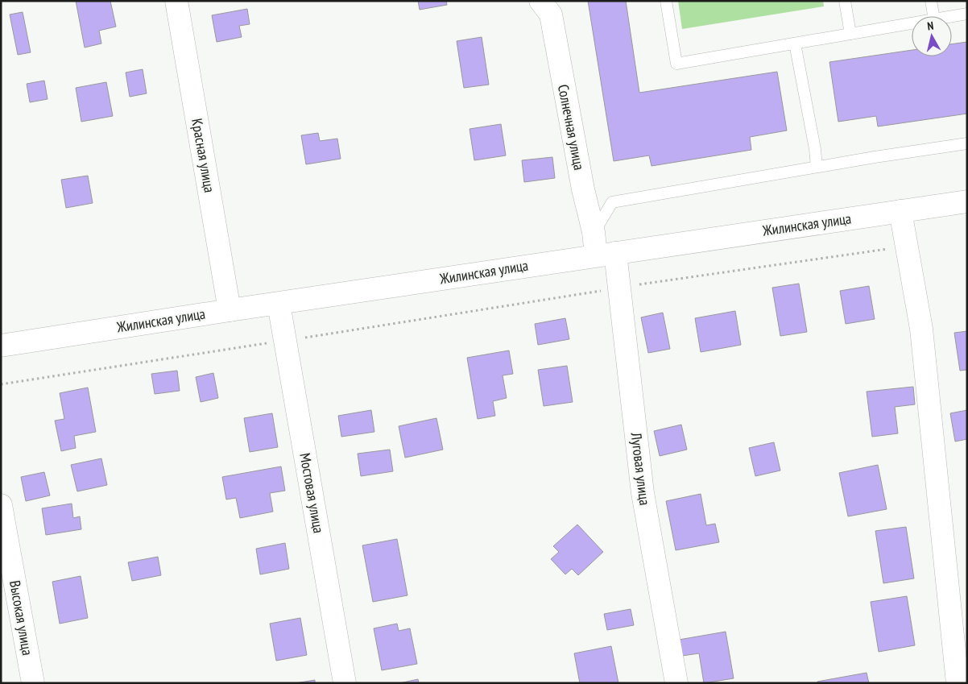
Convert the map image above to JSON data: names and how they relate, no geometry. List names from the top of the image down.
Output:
{
  "streets": {
    "street": [
      "Солнечная улица",
      "Красная улица",
      "Жилинская улица",
      "Луговая улица",
      "Мостовая улица",
      "Высокая улица"
    ]
  },
  "crossings": [
    ["Солнечная улица", "Жилинская улица"],
    ["Солнечная улица", "Луговая улица"],
    ["Красная улица", "Жилинская улица"],
    ["Жилинская улица", "Луговая улица"],
    ["Жилинская улица", "Мостовая улица"]
  ],
  "north": "top"
}
